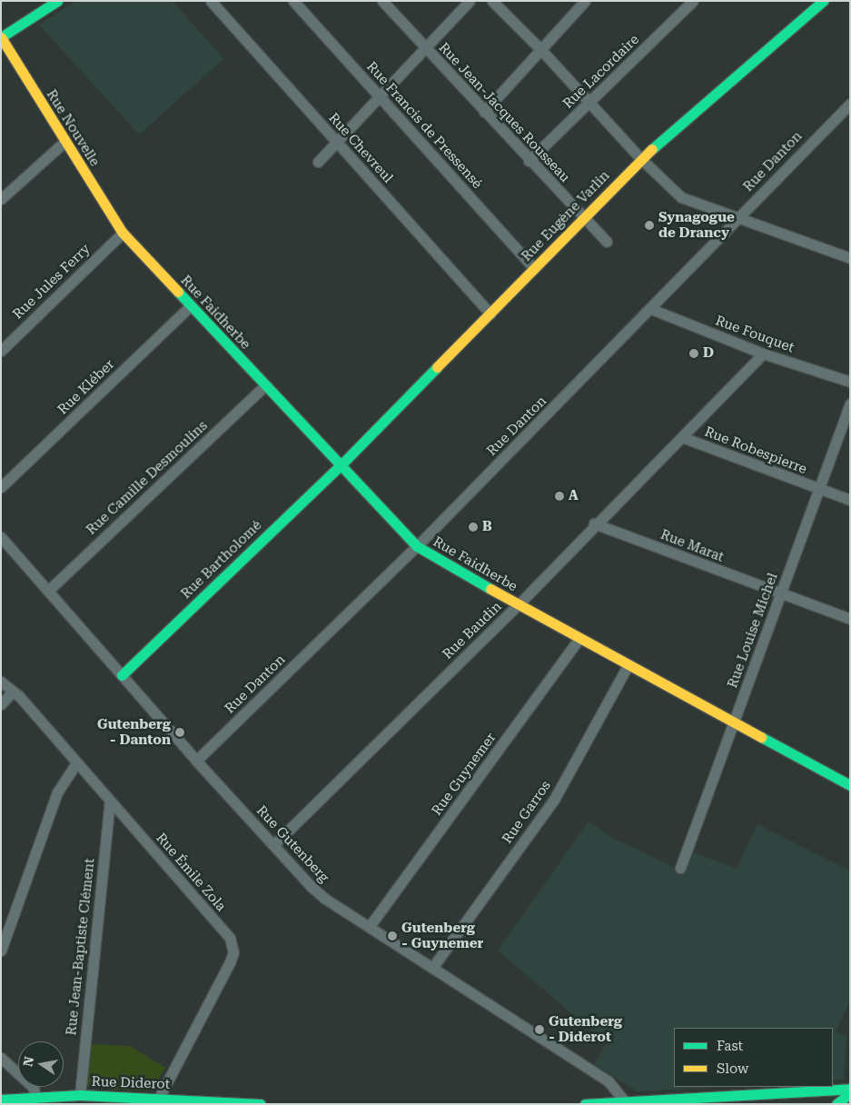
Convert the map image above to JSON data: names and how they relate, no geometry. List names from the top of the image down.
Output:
{
  "streets": {
    "main road": [
      "Rue Nouvelle",
      "Rue Eugène Varlin",
      "Rue Faidherbe",
      "Rue Bartholomé",
      "Rue Diderot"
    ],
    "street": [
      "Rue Lacordaire",
      "Rue Jean-Jacques Rousseau",
      "Rue Francis de Pressensé",
      "Rue Chevreul",
      "Rue Danton",
      "Rue Jules Ferry",
      "Rue Fouquet",
      "Rue Kléber",
      "Rue Robespierre",
      "Rue Camille Desmoulins",
      "Rue Marat",
      "Rue Baudin",
      "Rue Louise Michel",
      "Rue Guynemer",
      "Rue Garros",
      "Rue Gutenberg",
      "Rue Émile Zola",
      "Rue Jean-Baptiste Clément"
    ]
  },
  "crossings": [
    ["Rue Lacordaire", "Rue Jean-Jacques Rousseau"],
    ["Rue Jean-Jacques Rousseau", "Rue Eugène Varlin"],
    ["Rue Francis de Pressensé", "Rue Eugène Varlin"],
    ["Rue Nouvelle", "Rue Jules Ferry"],
    ["Rue Nouvelle", "Rue Faidherbe"],
    ["Rue Chevreul", "Rue Eugène Varlin"],
    ["Rue Danton", "Rue Faidherbe"],
    ["Rue Danton", "Rue Fouquet"],
    ["Rue Danton", "Rue Gutenberg"],
    ["Rue Eugène Varlin", "Rue Faidherbe"],
    ["Rue Eugène Varlin", "Rue Bartholomé"],
    ["Rue Jules Ferry", "Rue Faidherbe"],
    ["Rue Faidherbe", "Rue Kléber"],
    ["Rue Faidherbe", "Rue Camille Desmoulins"],
    ["Rue Faidherbe", "Rue Bartholomé"],
    ["Rue Faidherbe", "Rue Baudin"],
    ["Rue Faidherbe", "Rue Louise Michel"],
    ["Rue Faidherbe", "Rue Guynemer"],
    ["Rue Faidherbe", "Rue Garros"],
    ["Rue Fouquet", "Rue Baudin"],
    ["Rue Robespierre", "Rue Baudin"],
    ["Rue Robespierre", "Rue Louise Michel"],
    ["Rue Camille Desmoulins", "Rue Gutenberg"],
    ["Rue Marat", "Rue Baudin"],
    ["Rue Marat", "Rue Louise Michel"],
    ["Rue Bartholomé", "Rue Gutenberg"],
    ["Rue Baudin", "Rue Gutenberg"],
    ["Rue Guynemer", "Rue Gutenberg"],
    ["Rue Garros", "Rue Gutenberg"],
    ["Rue Émile Zola", "Rue Jean-Baptiste Clément"],
    ["Rue Émile Zola", "Rue Diderot"],
    ["Rue Jean-Baptiste Clément", "Rue Diderot"]
  ],
  "places": [
    "Synagogue de Drancy",
    "D",
    "A",
    "B",
    "Gutenberg - Danton",
    "Gutenberg - Guynemer",
    "Gutenberg - Diderot"
  ],
  "legend": ["Fast", "Slow"],
  "north": "left"
}
